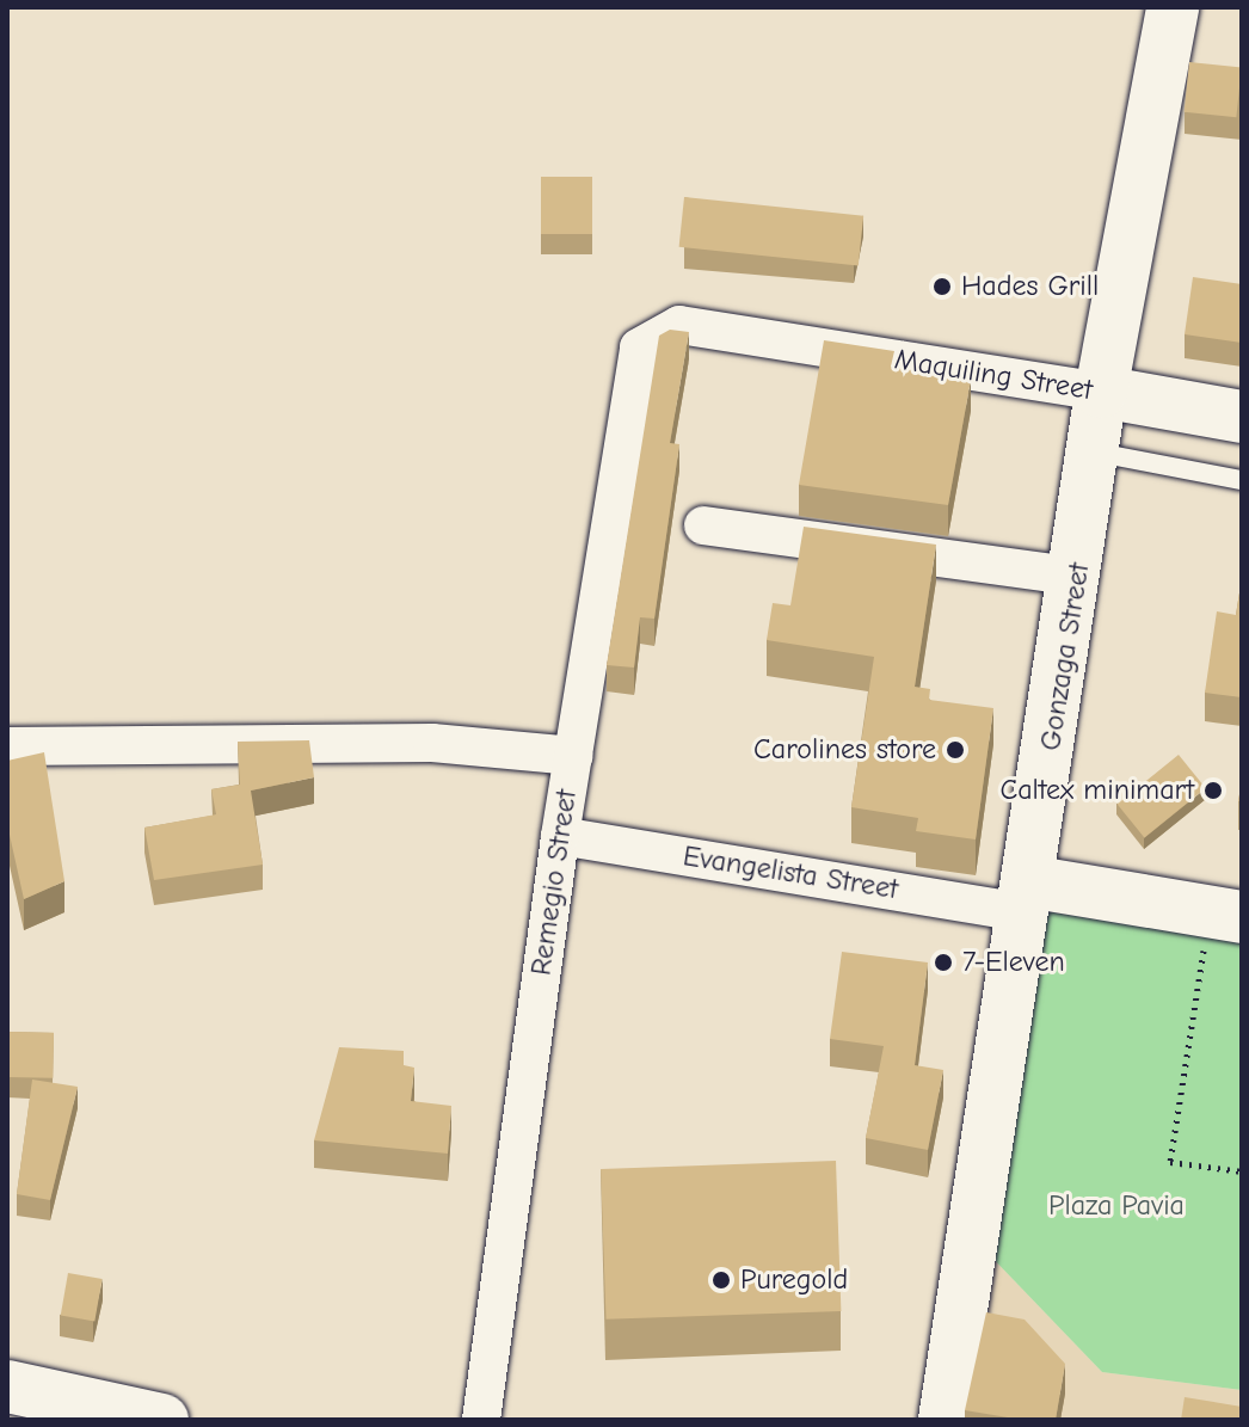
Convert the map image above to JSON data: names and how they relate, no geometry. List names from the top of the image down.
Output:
{
  "streets": {
    "main road": ["Maquiling Street", "Gonzaga Street", "Evangelista Street"],
    "street": ["Remegio Street"]
  },
  "crossings": [
    ["Maquiling Street", "Gonzaga Street"],
    ["Maquiling Street", "Remegio Street"],
    ["Gonzaga Street", "Evangelista Street"],
    ["Evangelista Street", "Remegio Street"]
  ],
  "parks": ["Plaza Pavia"],
  "places": [
    "Hades Grill",
    "Carolines store",
    "Caltex minimart",
    "7-Eleven",
    "Puregold"
  ]
}
